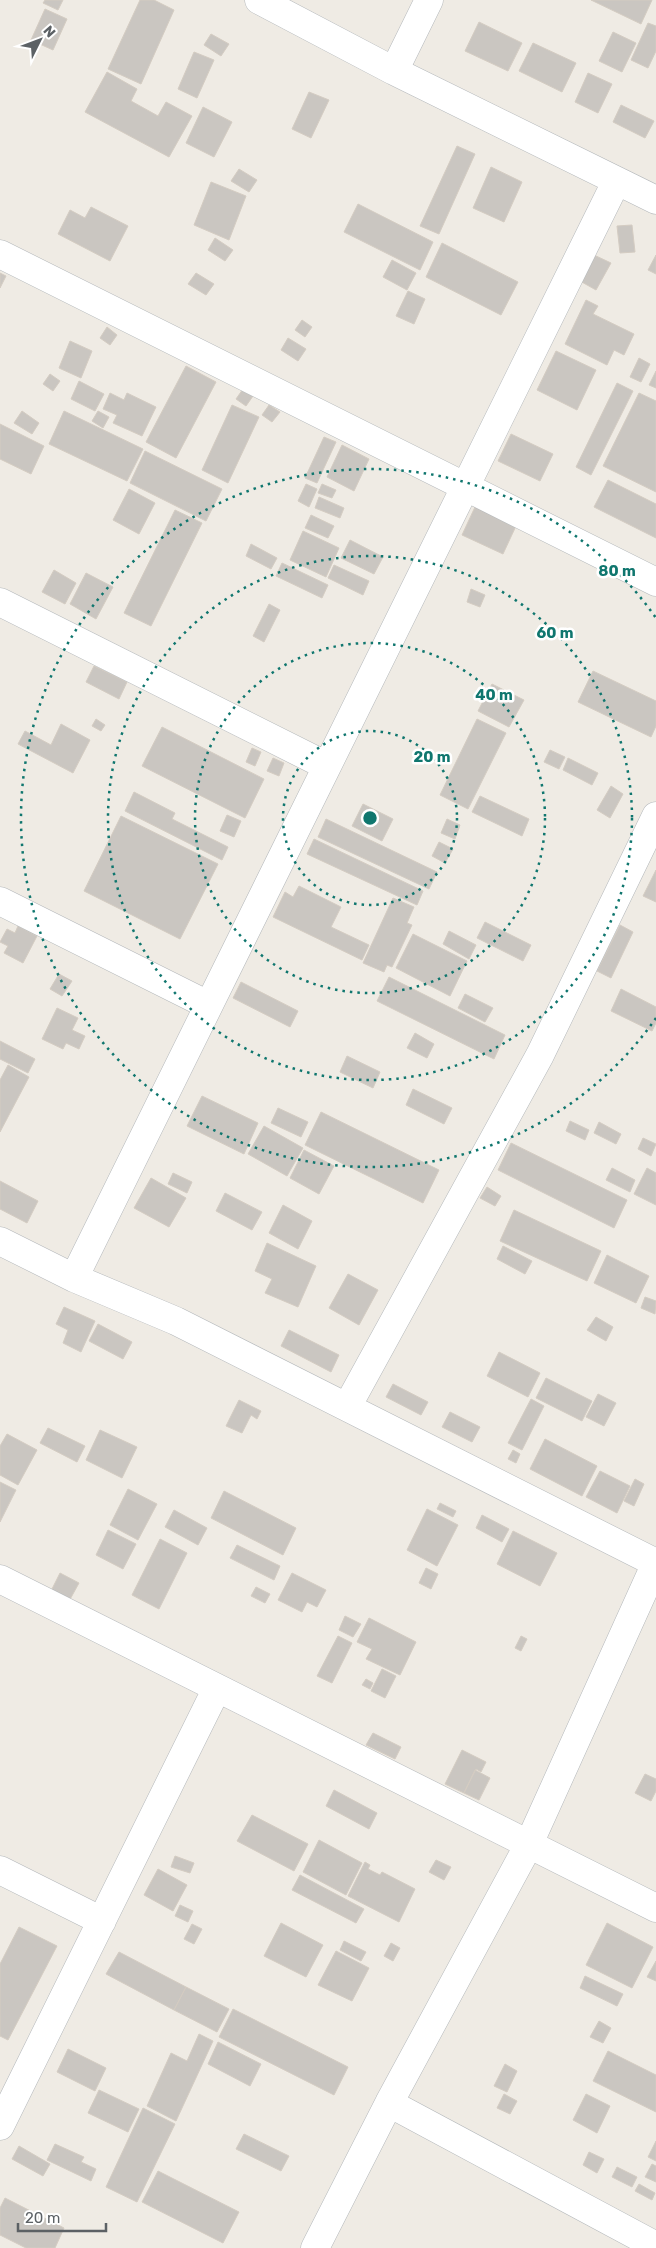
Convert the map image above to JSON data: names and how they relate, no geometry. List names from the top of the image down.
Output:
{
  "scale_bar": "20 m",
  "north": "top right",
  "rings": [
    "80 m",
    "60 m",
    "40 m",
    "20 m"
  ]
}
